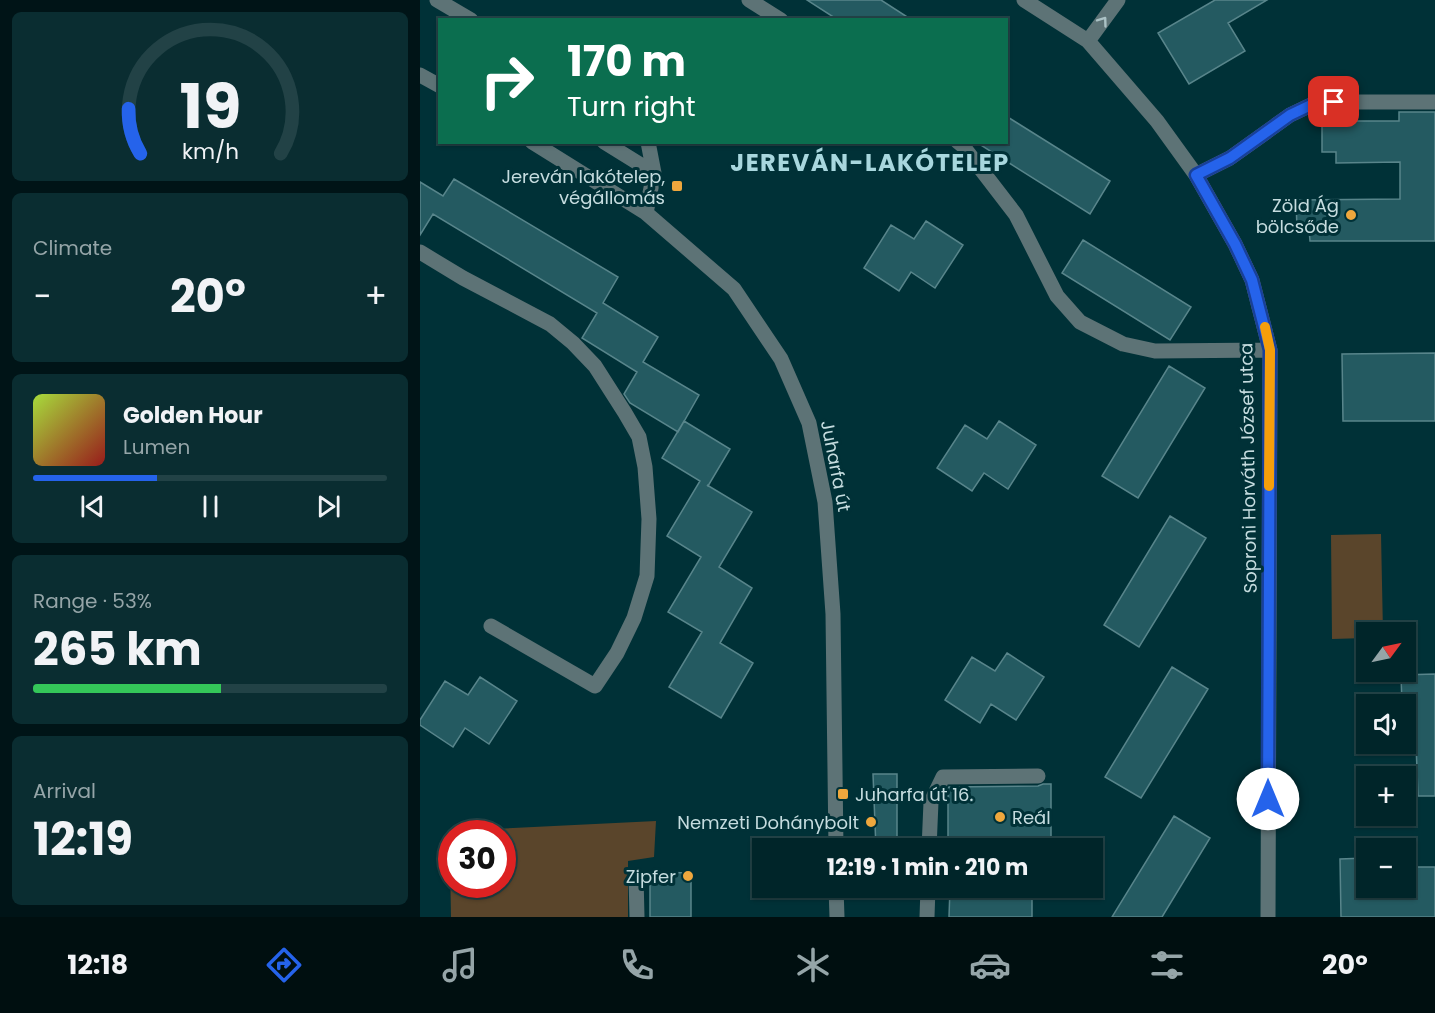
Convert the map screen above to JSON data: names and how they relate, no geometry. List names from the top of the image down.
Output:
{
  "streets": {
    "street": ["Juharfa út", "Soproni Horváth József utca"]
  },
  "districts": ["JEREVÁN-LAKÓTELEP"],
  "places": {
    "transit": ["Jereván lakótelep, végállomás", "Juharfa út 16."],
    "other": [
      "Zöld Ág bölcsőde",
      "Reál",
      "Nemzeti Dohánybolt",
      "Zipfer"
    ]
  },
  "north": "top right",
  "page": {
    "turn": ["170 m", "Turn right"],
    "tile": [
      "Climate",
      ["Range · 53%", "265 km"],
      ["Arrival", "12:19"]
    ],
    "heat": ["−", "20°", "+"],
    "song": ["Golden Hour", "Lumen"],
    "map_buttons": ["+", "−"],
    "limit": "30",
    "trip": "12:19 · 1 min · 210 m",
    "tabs": ["12:18", "20°"],
    "gauge": ["19", "km/h"]
  }
}
